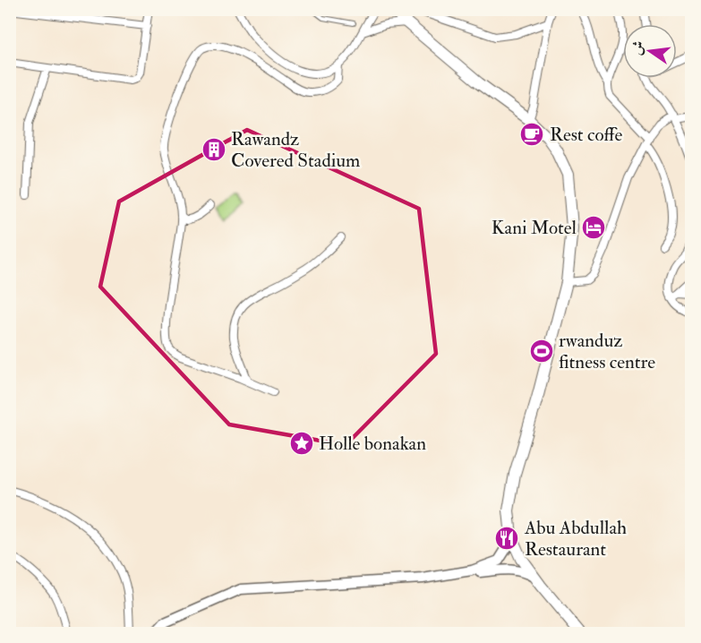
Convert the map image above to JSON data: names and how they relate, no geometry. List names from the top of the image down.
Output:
{
  "places": {
    "cafe": ["Rest coffe"],
    "building": ["Rawandz Covered Stadium"],
    "hotel": ["Kani Motel"],
    "sports": ["rwanduz fitness centre"],
    "place": ["Holle bonakan"],
    "restaurant": ["Abu Abdullah Restaurant"]
  },
  "north": "left"
}
